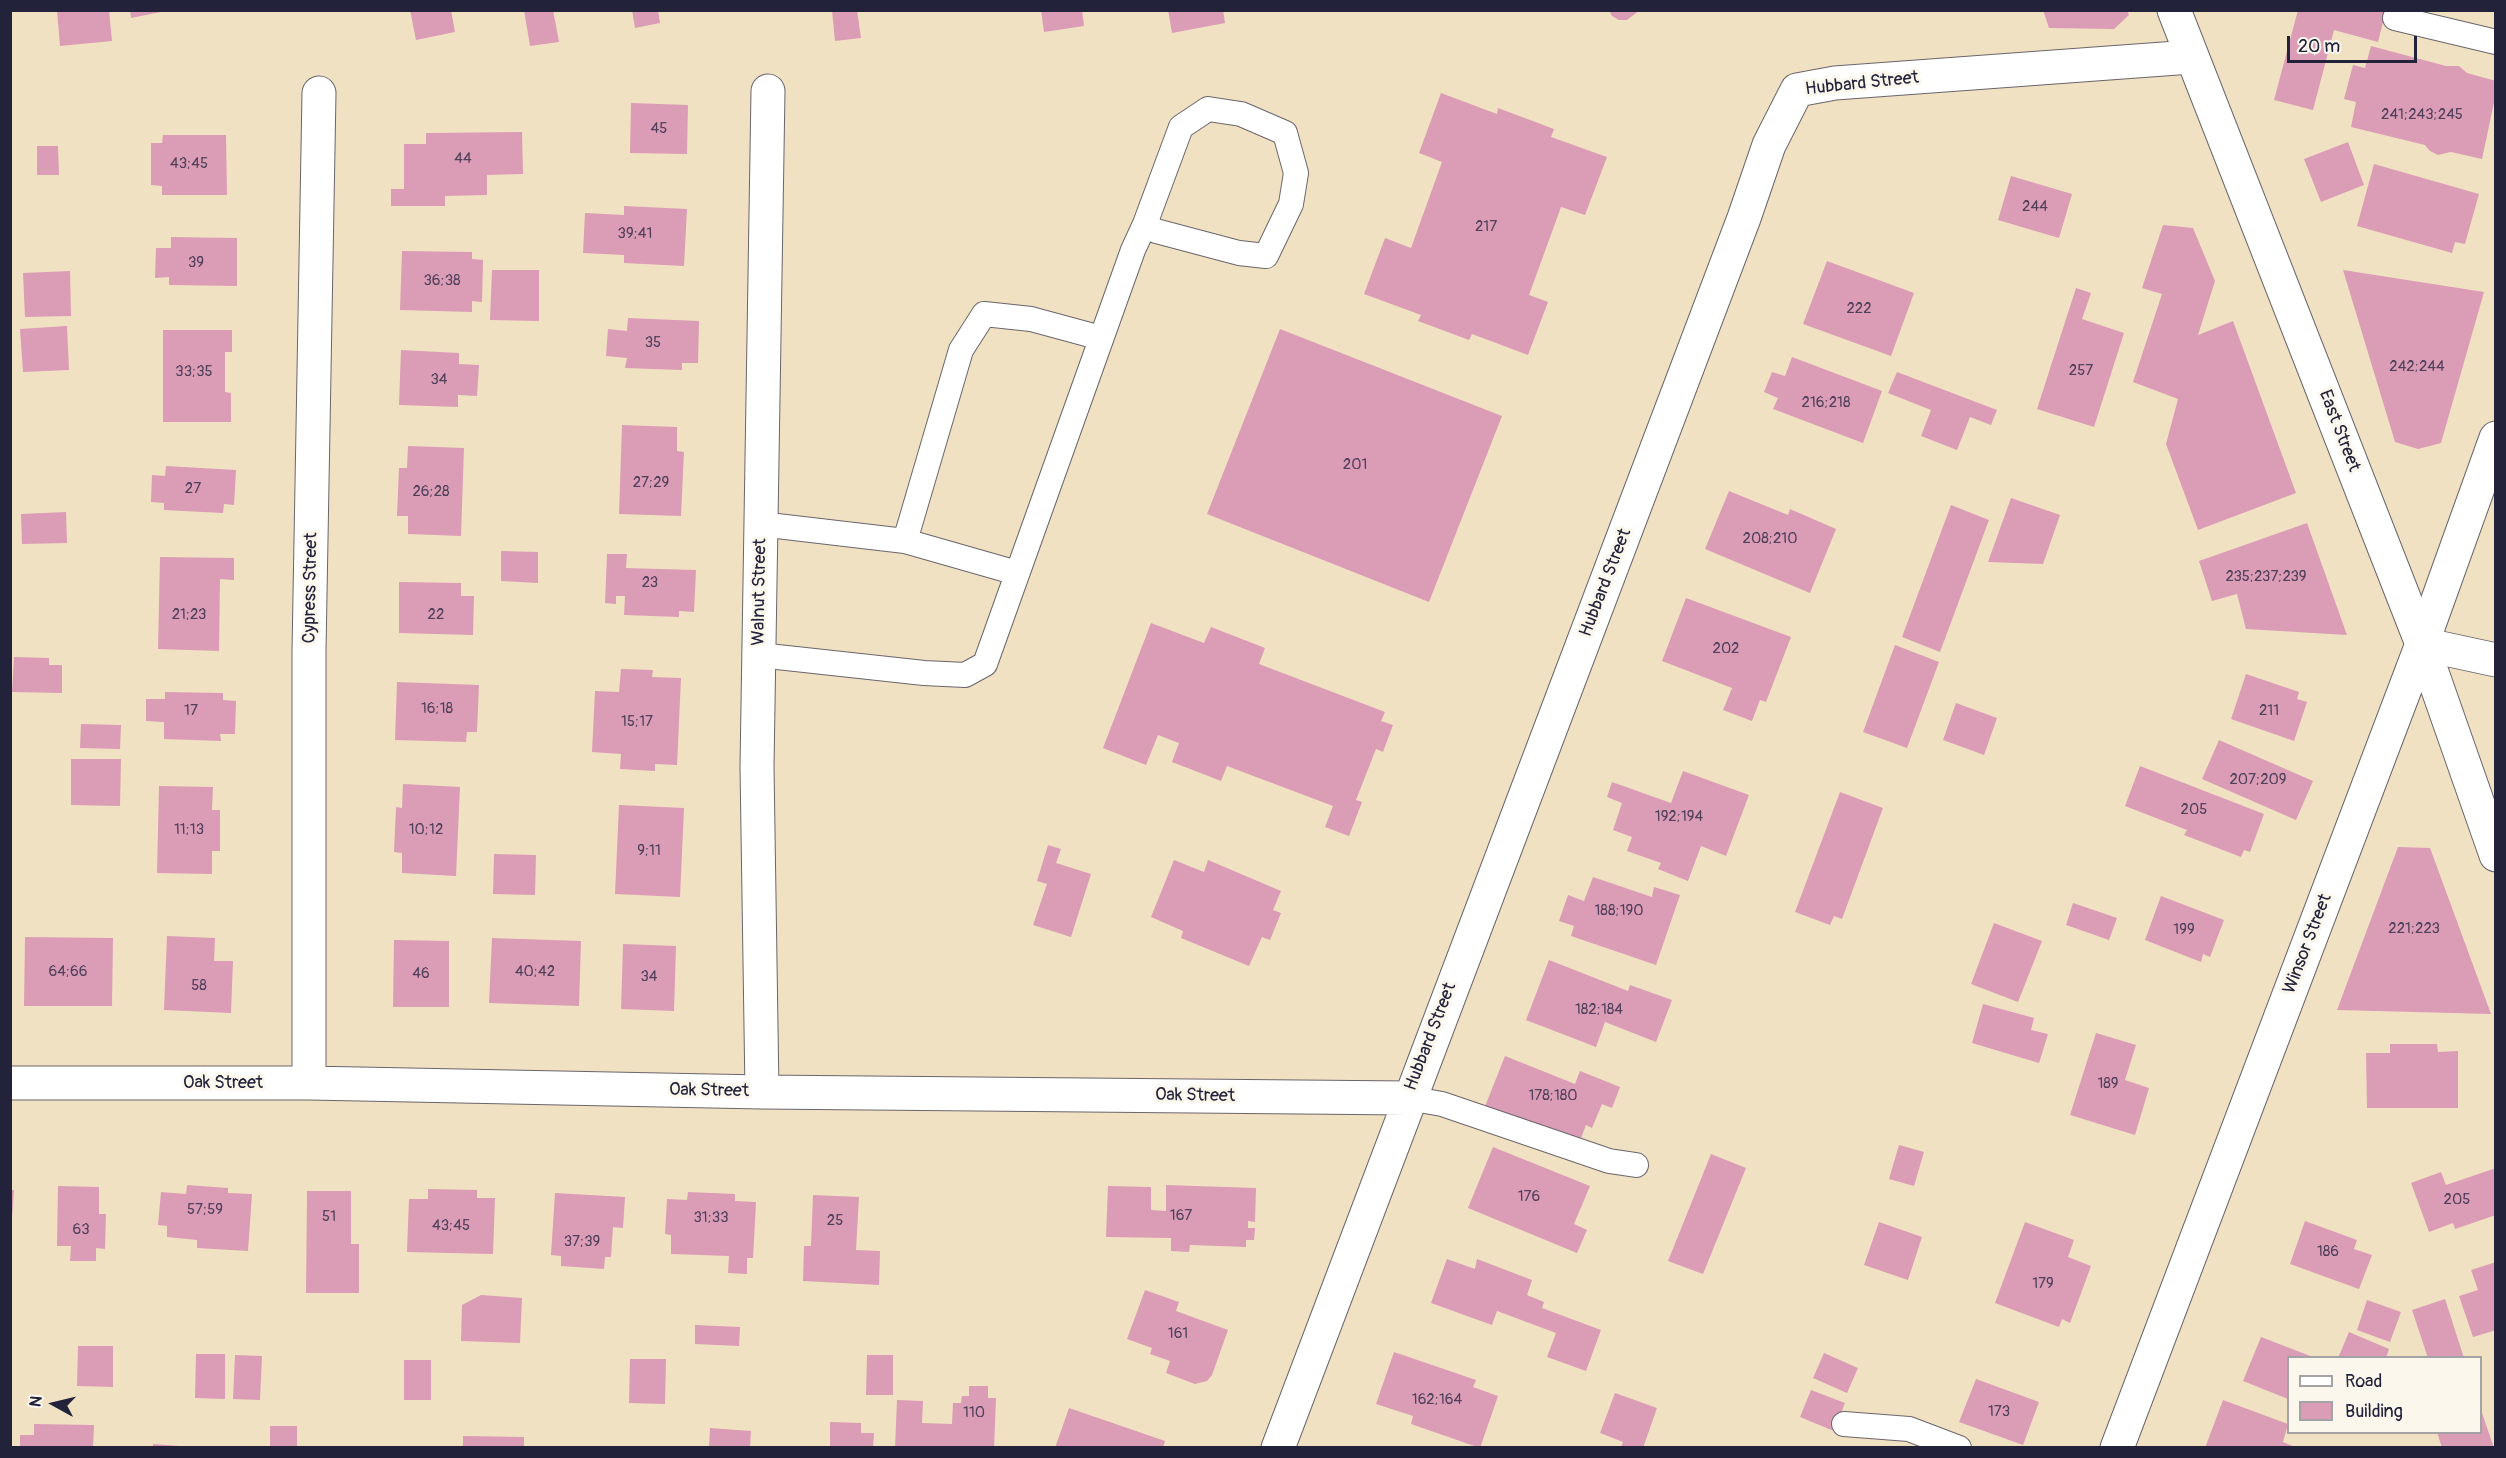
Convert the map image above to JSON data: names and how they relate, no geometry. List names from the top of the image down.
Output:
{
  "streets": {
    "street": [
      "Hubbard Street",
      "East Street",
      "Cypress Street",
      "Walnut Street",
      "Winsor Street",
      "Oak Street"
    ]
  },
  "crossings": [
    ["Hubbard Street", "East Street"],
    ["Hubbard Street", "Oak Street"],
    ["East Street", "Winsor Street"],
    ["Cypress Street", "Oak Street"],
    ["Walnut Street", "Oak Street"]
  ],
  "house_numbers": [
    "241;243;245",
    "45",
    "44",
    "43;45",
    "244",
    "217",
    "39;41",
    "39",
    "36;38",
    "222",
    "35",
    "242;244",
    "257",
    "33;35",
    "34",
    "216;218",
    "201",
    "27;29",
    "27",
    "26;28",
    "208;210",
    "235;237;239",
    "23",
    "21;23",
    "22",
    "202",
    "16;18",
    "17",
    "211",
    "15;17",
    "207;209",
    "205",
    "192;194",
    "11;13",
    "10;12",
    "9;11",
    "188;190",
    "221;223",
    "199",
    "64;66",
    "40;42",
    "46",
    "34",
    "58",
    "182;184",
    "189",
    "178;180",
    "176",
    "205",
    "57;59",
    "167",
    "51",
    "31;33",
    "25",
    "43;45",
    "63",
    "37;39",
    "186",
    "179",
    "161",
    "162;164",
    "173",
    "110"
  ],
  "legend": ["Road", "Building"],
  "scale_bar": "20 m",
  "north": "left"
}
